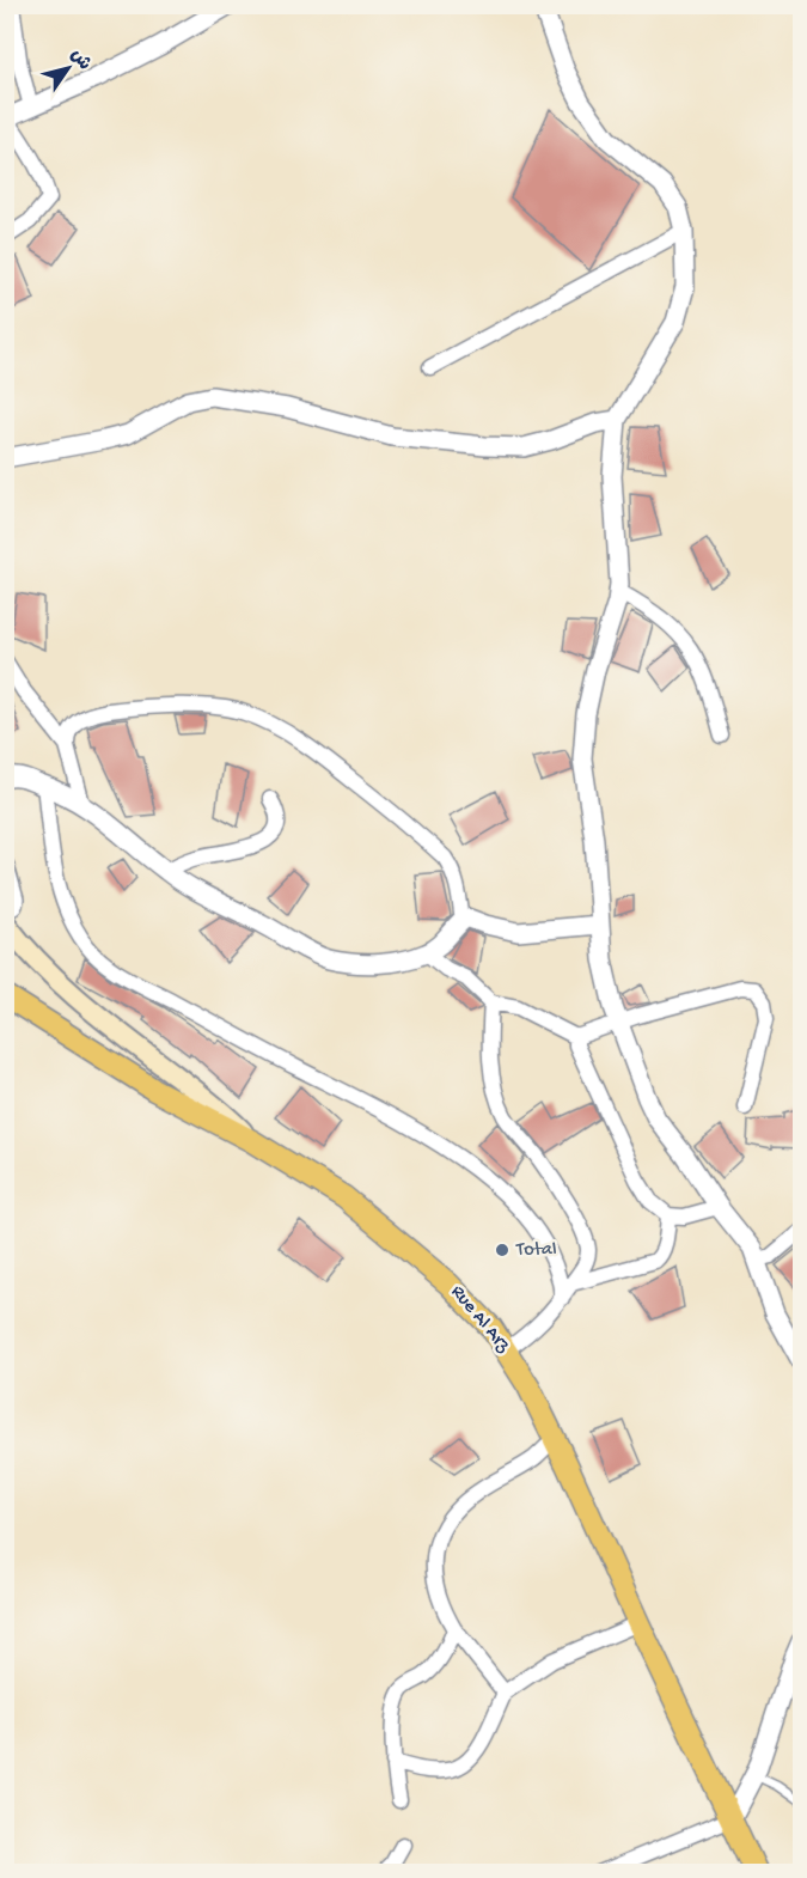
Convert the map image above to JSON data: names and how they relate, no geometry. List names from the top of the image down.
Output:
{
  "streets": {
    "main road": ["Rue Al Arz"]
  },
  "places": ["Total"],
  "north": "top right"
}
